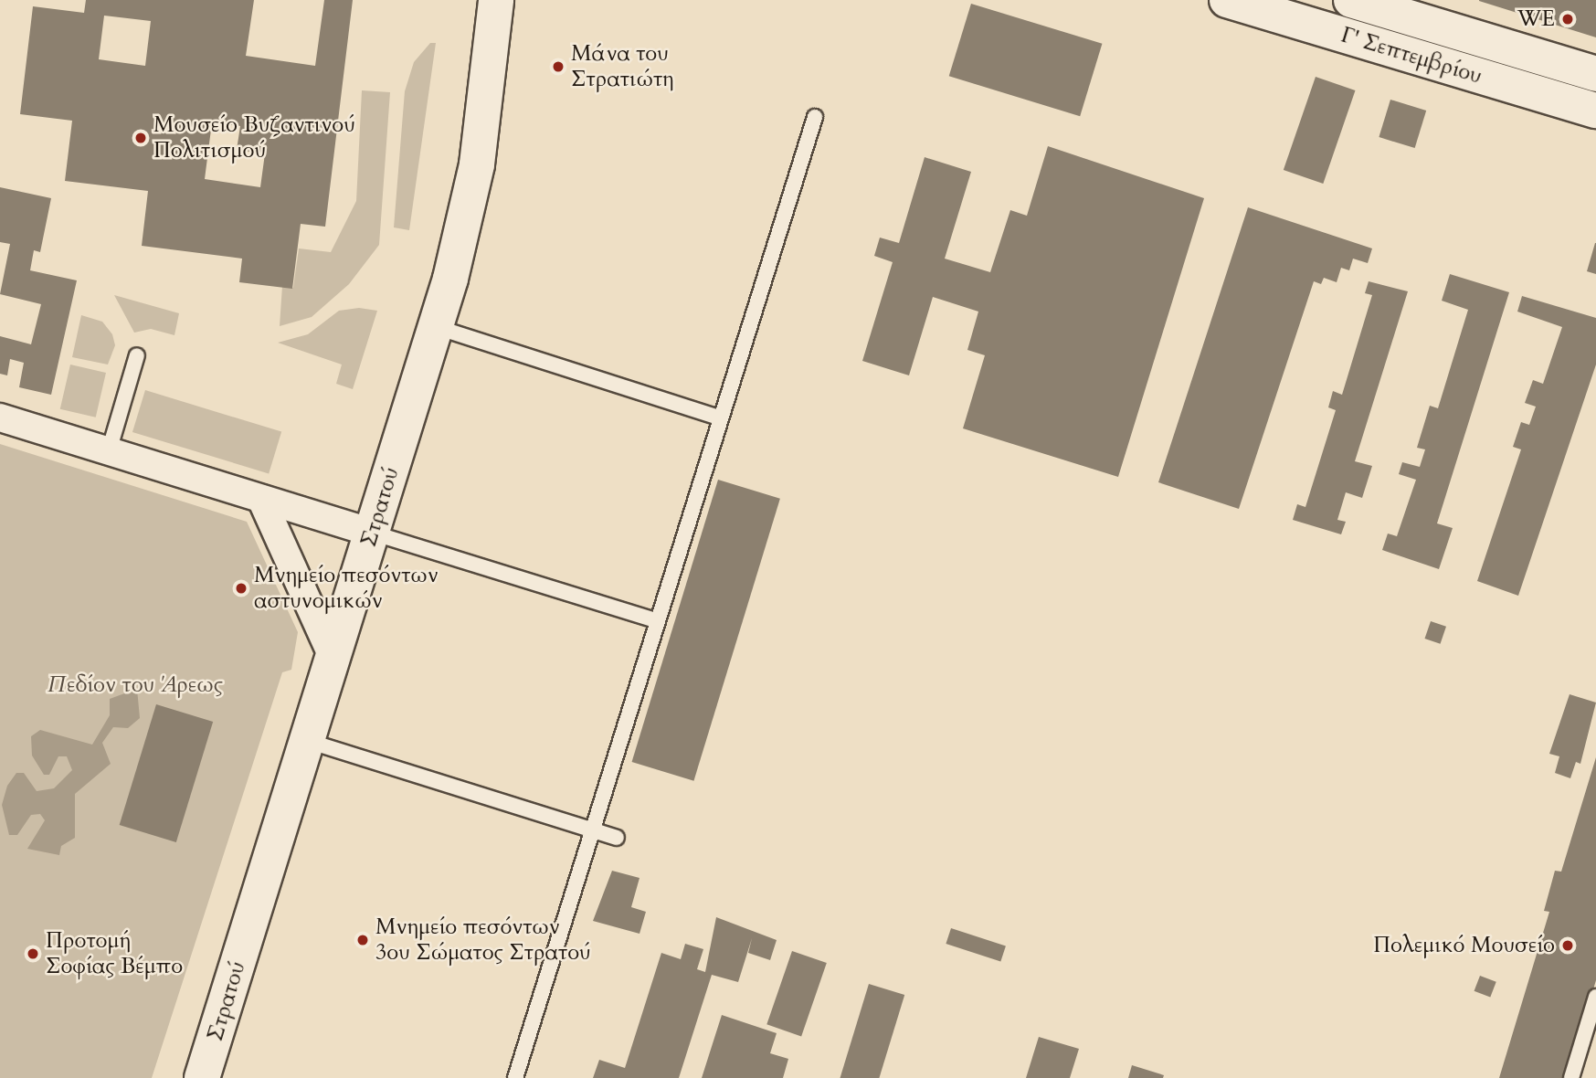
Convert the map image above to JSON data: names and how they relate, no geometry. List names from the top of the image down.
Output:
{
  "streets": {
    "main road": ["Γ' Σεπτεμβρίου", "Στρατού"]
  },
  "parks": ["Πεδίον του Άρεως"],
  "places": [
    "WE",
    "Μάνα του Στρατιώτη",
    "Μουσείο Βυζαντινού Πολιτισμού",
    "Μνημείο πεσόντων αστυνομικών",
    "Μνημείο πεσόντων 3ου Σώματος Στρατού",
    "Πολεμικό Μουσείο",
    "Προτομή Σοφίας Βέμπο"
  ]
}
